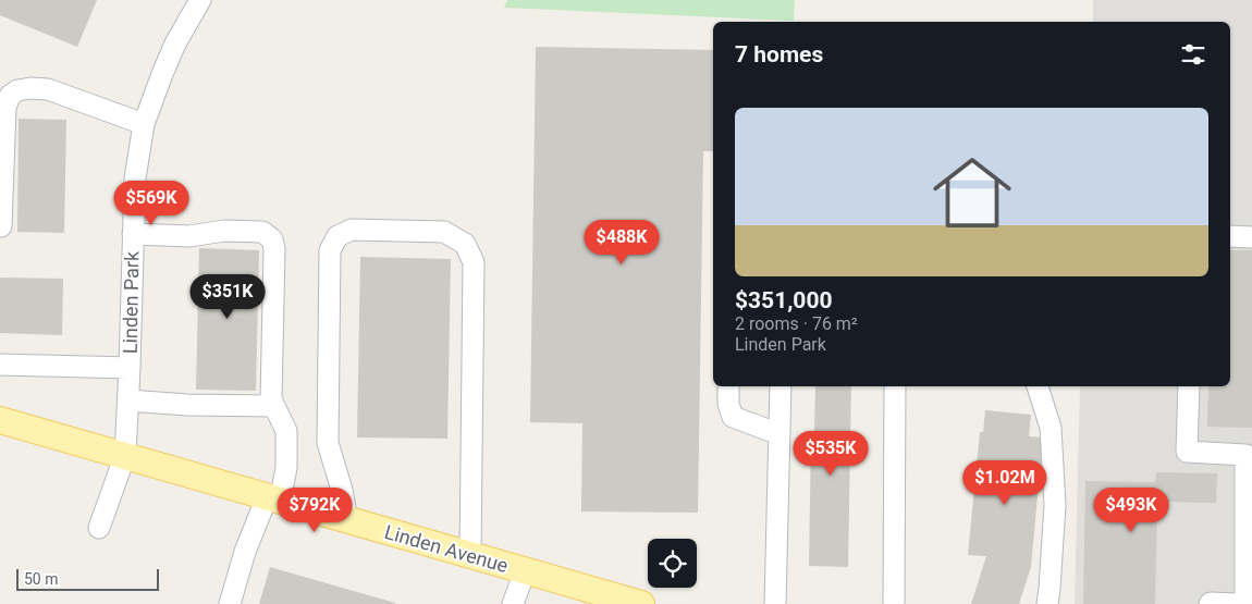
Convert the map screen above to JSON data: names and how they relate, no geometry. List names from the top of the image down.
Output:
{
  "streets": {
    "main road": ["Linden Avenue"],
    "street": ["Linden Park"]
  },
  "crossings": [
    ["Linden Park", "Linden Avenue"]
  ],
  "scale_bar": "50 m",
  "page": {
    "heading": "7 homes",
    "list": [
      {
        "name": "$351,000",
        "note": "2 rooms · 76 m² · Linden Park"
      }
    ],
    "price": [
      "$569K",
      "$488K",
      "$351K",
      "$535K",
      "$1.02M",
      "$792K",
      "$493K"
    ],
    "scale": "50 m"
  }
}
